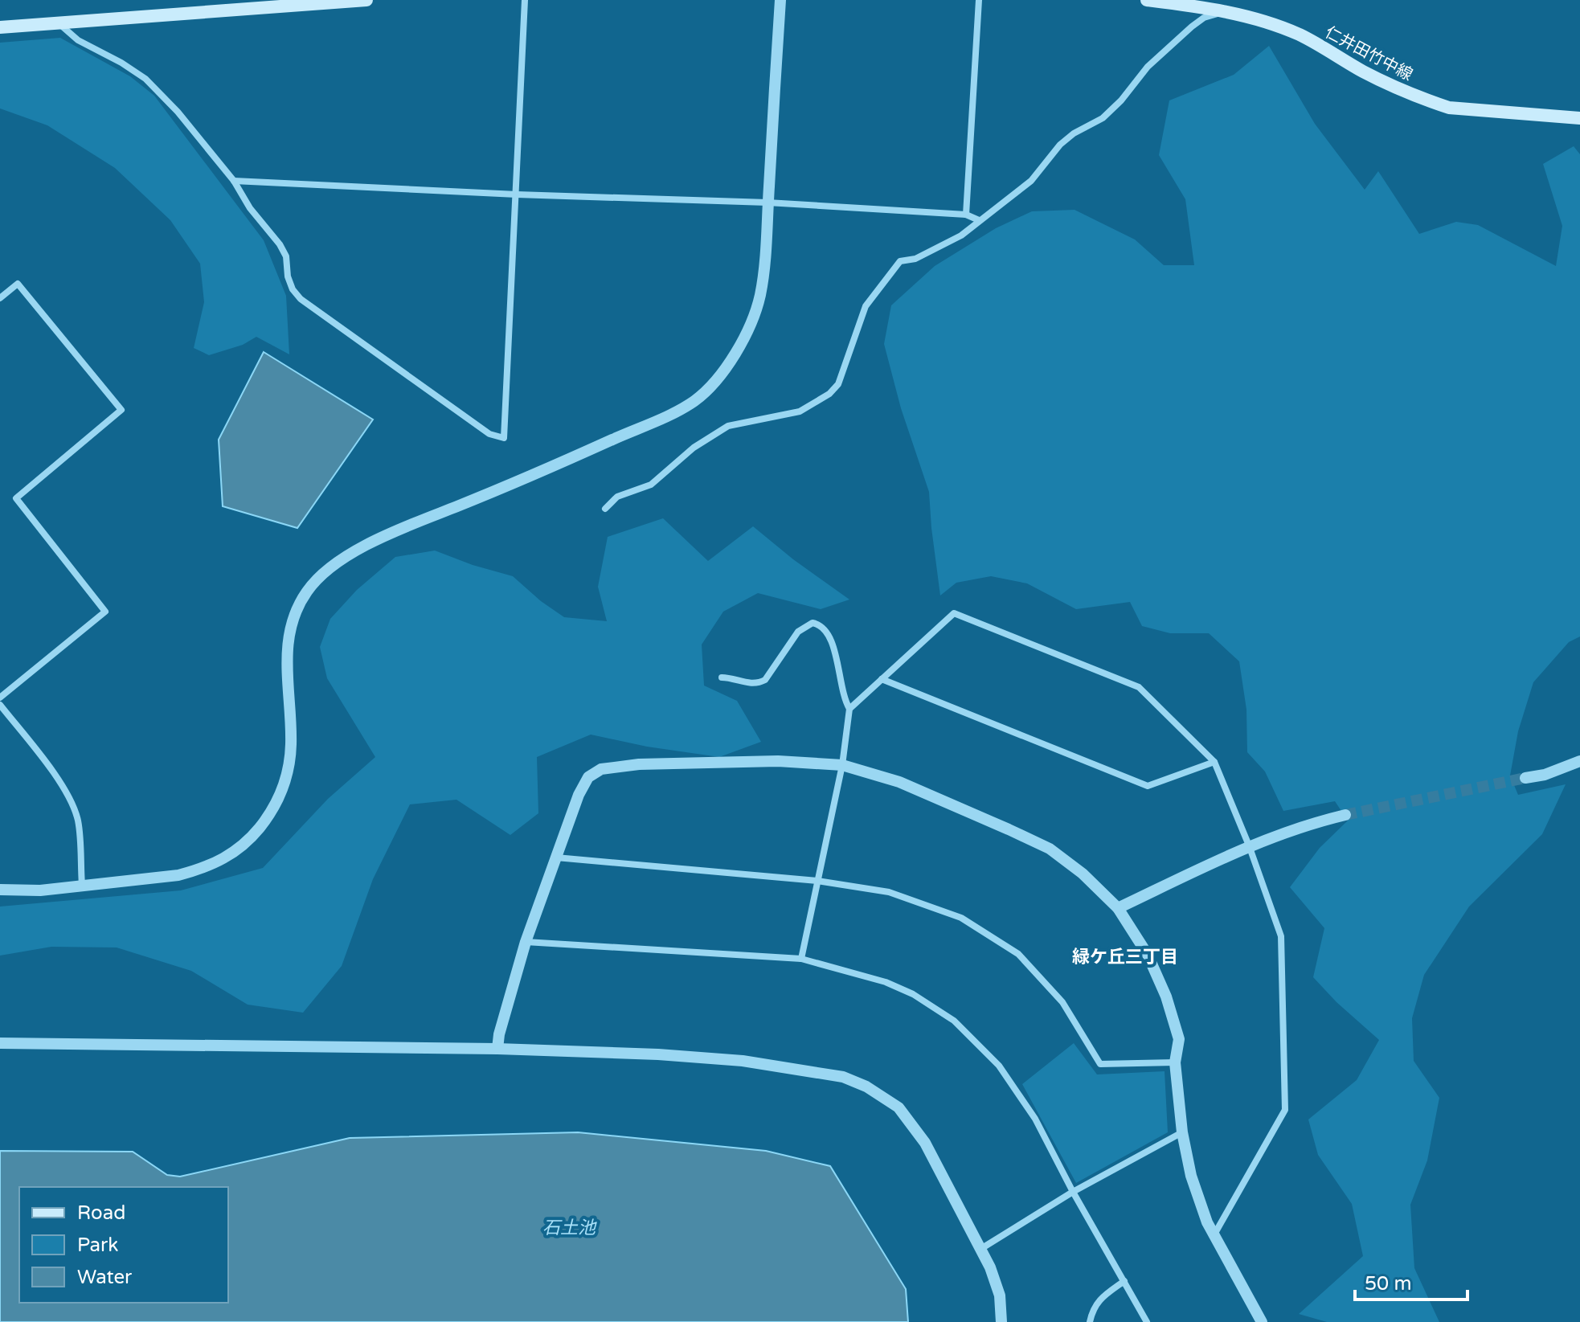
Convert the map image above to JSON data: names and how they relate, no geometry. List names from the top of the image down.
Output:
{
  "streets": {
    "main road": ["仁井田竹中線"]
  },
  "districts": ["緑ケ丘三丁目"],
  "water": ["石土池"],
  "legend": ["Road", "Park", "Water"],
  "scale_bar": "50 m"
}
